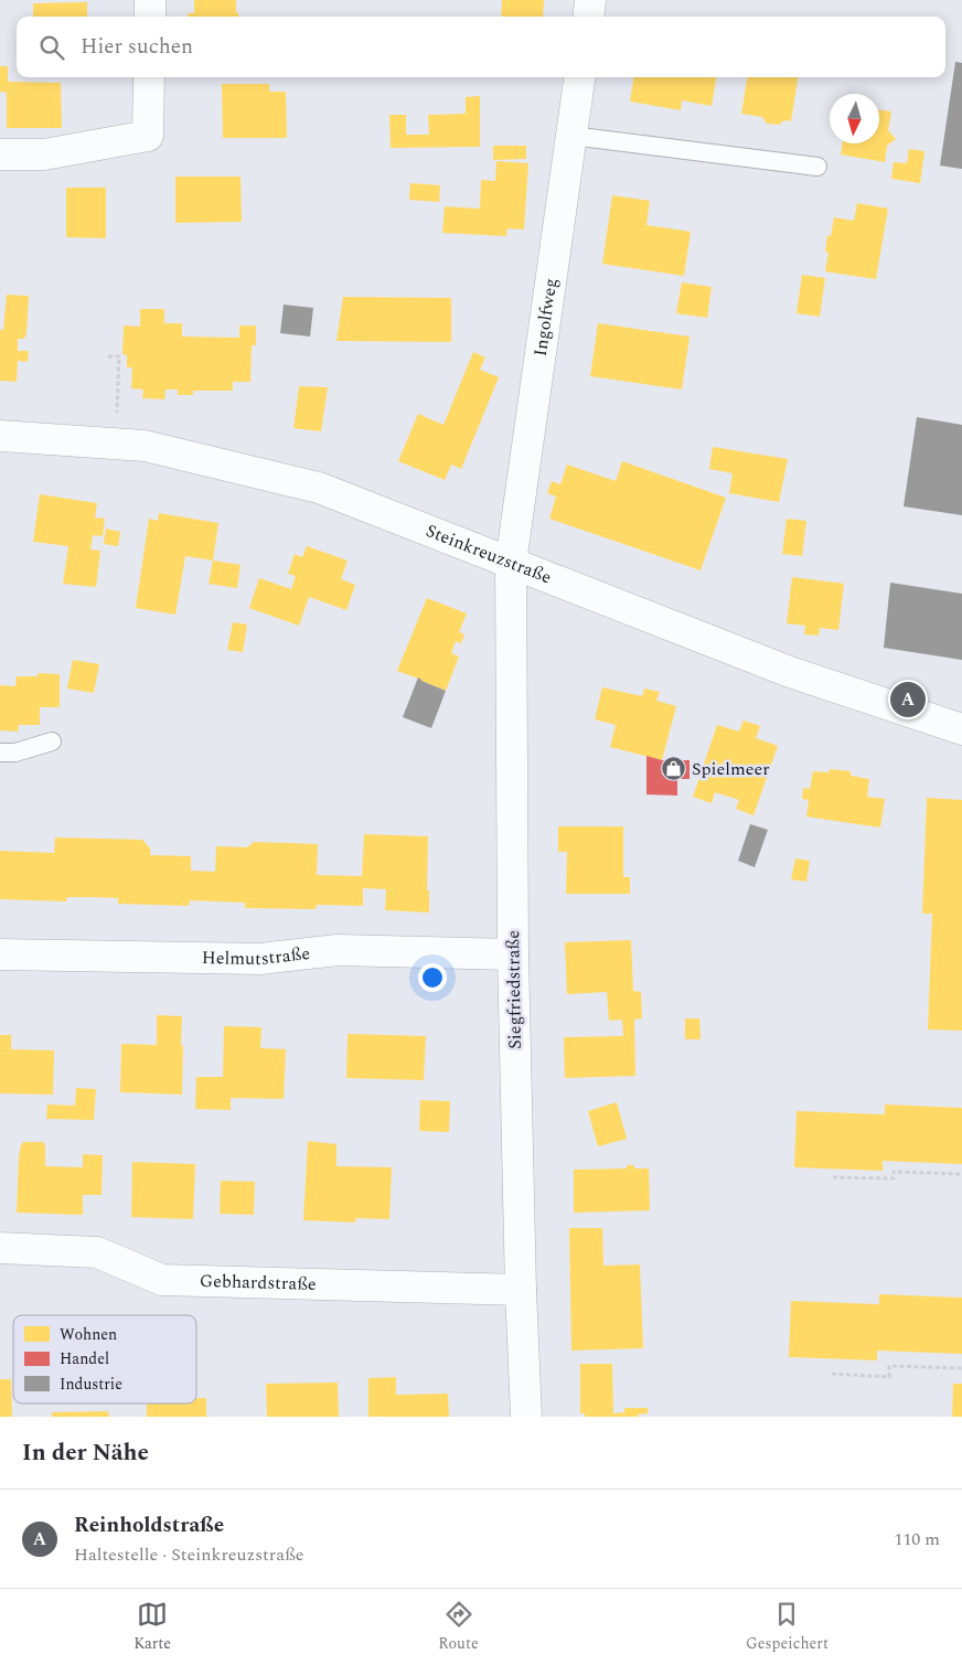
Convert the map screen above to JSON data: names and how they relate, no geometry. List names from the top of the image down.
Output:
{
  "streets": {
    "street": [
      "Ingolfweg",
      "Steinkreuzstraße",
      "Helmutstraße",
      "Siegfriedstraße",
      "Gebhardstraße"
    ]
  },
  "crossings": [
    ["Ingolfweg", "Steinkreuzstraße"],
    ["Ingolfweg", "Siegfriedstraße"],
    ["Steinkreuzstraße", "Siegfriedstraße"],
    ["Helmutstraße", "Siegfriedstraße"],
    ["Siegfriedstraße", "Gebhardstraße"]
  ],
  "places": {
    "shop": ["Spielmeer"]
  },
  "legend": ["Wohnen", "Handel", "Industrie"],
  "north": "bottom",
  "page": {
    "search": "Hier suchen",
    "pins": "A",
    "heading": "In der Nähe",
    "list": [
      {
        "mark": "A",
        "name": "Reinholdstraße",
        "note": "Haltestelle · Steinkreuzstraße",
        "value": "110 m"
      }
    ],
    "nav": ["Karte", "Route", "Gespeichert"]
  }
}
